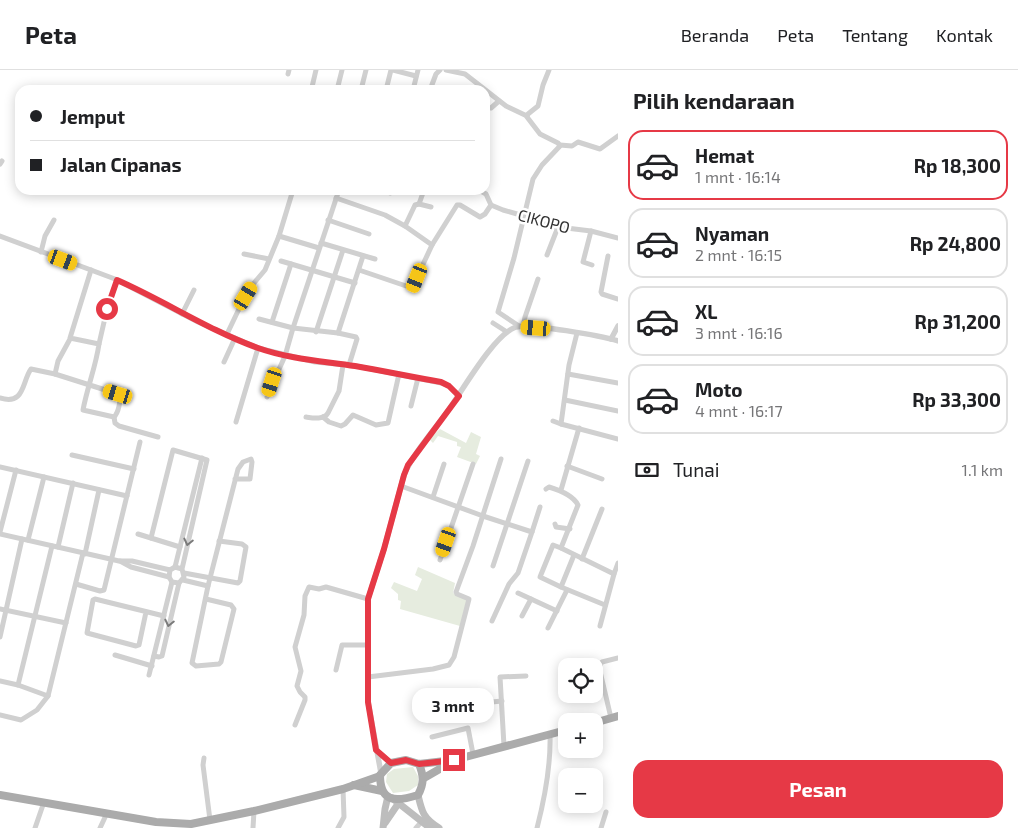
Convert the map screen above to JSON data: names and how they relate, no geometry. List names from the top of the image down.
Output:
{
  "streets": {
    "street": ["CIKOPO"]
  },
  "page": {
    "header": "Peta",
    "nav": [
      "Beranda",
      "Peta",
      "Tentang",
      "Kontak"
    ],
    "heading": "Pilih kendaraan",
    "banner": ["Jemput", "Jalan Cipanas"],
    "list": [
      {
        "name": "Hemat",
        "note": "1 mnt · 16:14",
        "value": "Rp 18,300"
      },
      {
        "name": "Nyaman",
        "note": "2 mnt · 16:15",
        "value": "Rp 24,800"
      },
      {
        "name": "XL",
        "note": "3 mnt · 16:16",
        "value": "Rp 31,200"
      },
      {
        "name": "Moto",
        "note": "4 mnt · 16:17",
        "value": "Rp 33,300"
      }
    ],
    "pay": ["Tunai", "1.1 km"],
    "map_buttons": ["+", "−"],
    "bubble": "3 mnt",
    "buttons": "Pesan"
  }
}
